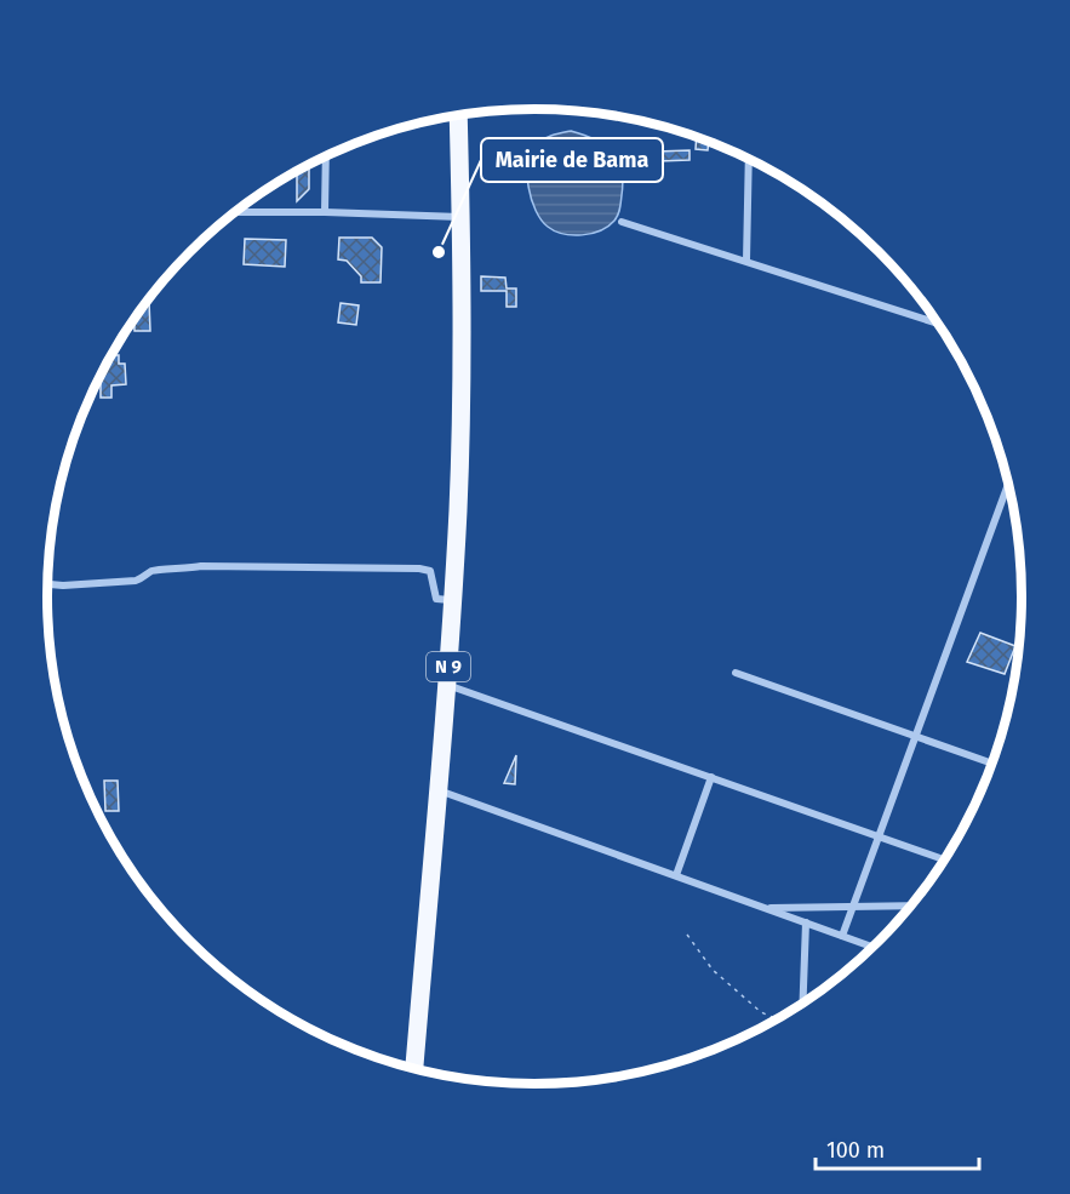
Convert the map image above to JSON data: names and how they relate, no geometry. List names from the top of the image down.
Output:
{
  "streets": {
    "main road": ["N 9"]
  },
  "places": ["Mairie de Bama"],
  "scale_bar": "100 m"
}
